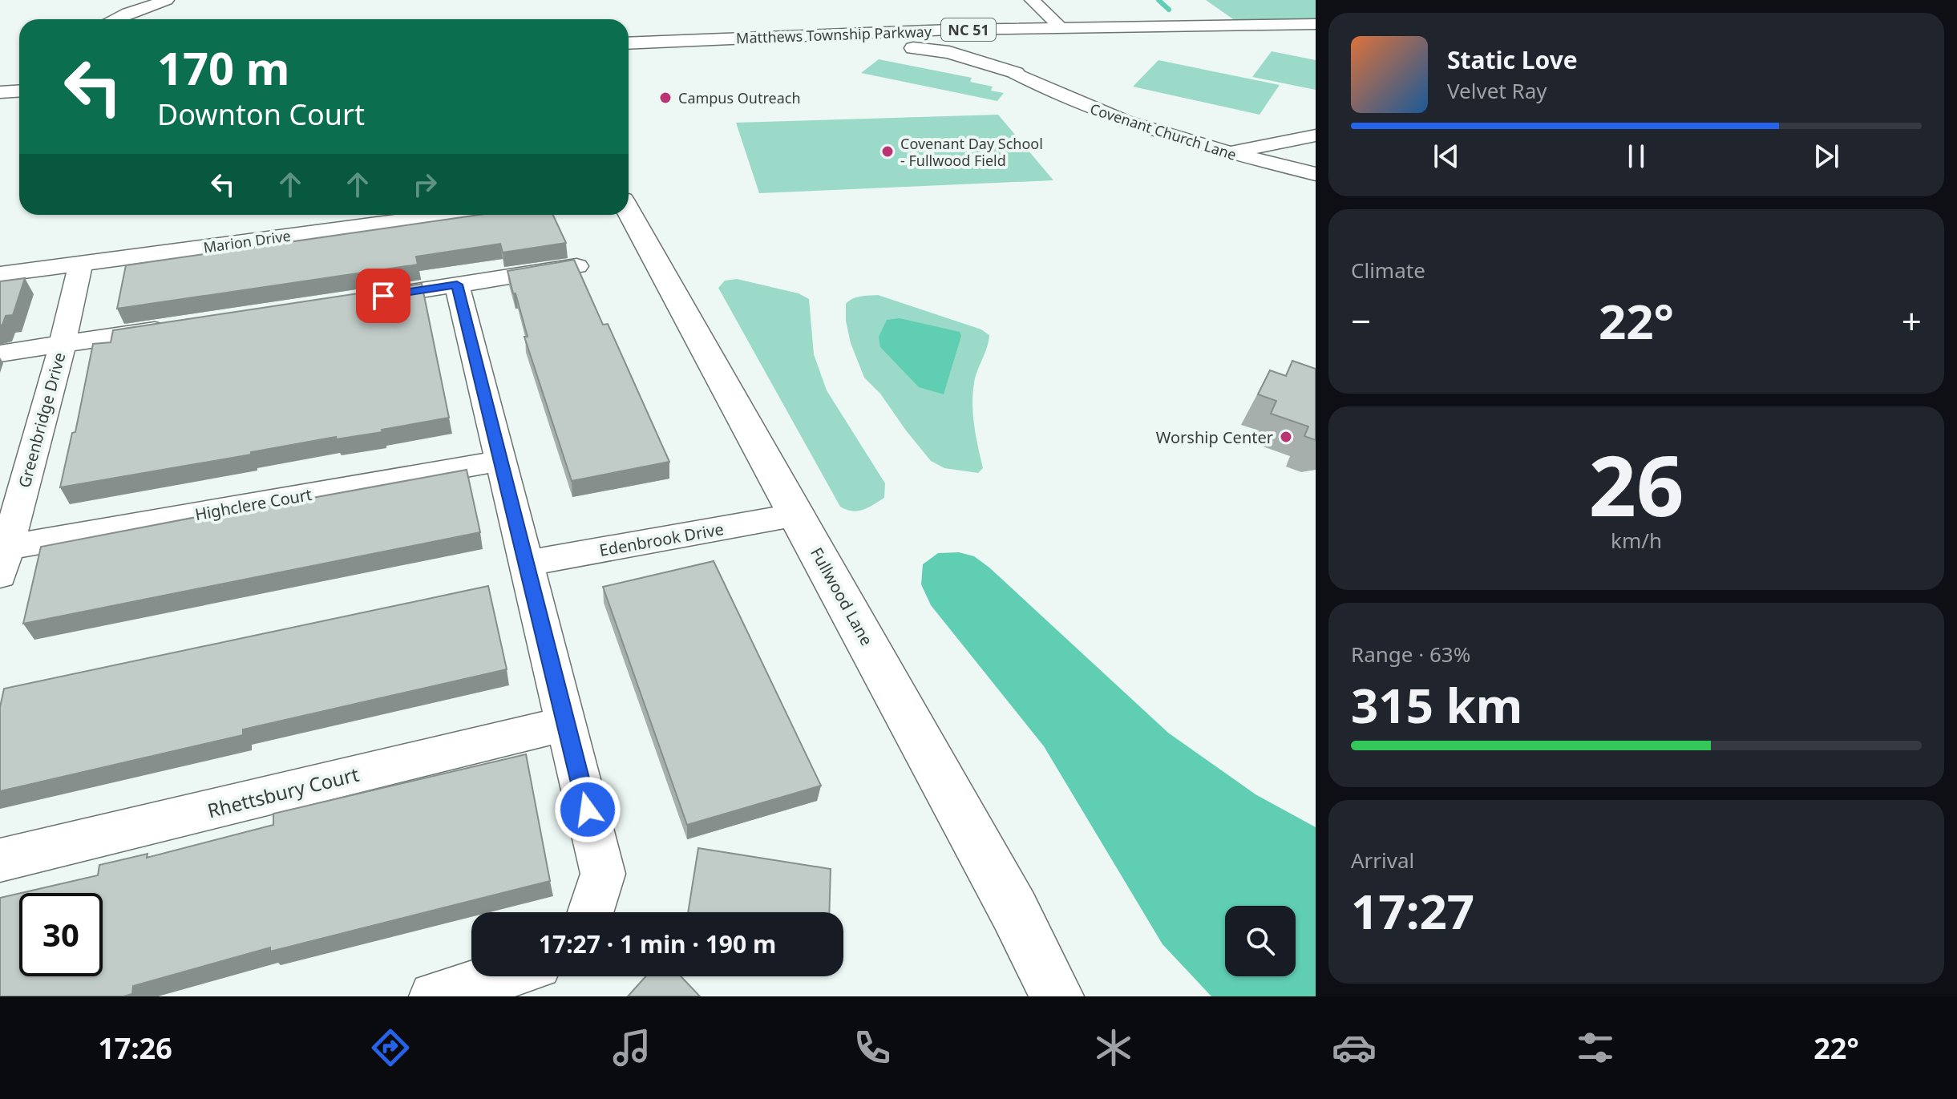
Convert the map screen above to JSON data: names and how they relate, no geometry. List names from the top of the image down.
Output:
{
  "streets": {
    "main road": ["NC 51", "Matthews Township Parkway", "Fullwood Lane"],
    "street": [
      "Covenant Church Lane",
      "Marion Drive",
      "Greenbridge Drive",
      "Highclere Court",
      "Edenbrook Drive",
      "Rhettsbury Court"
    ]
  },
  "crossings": [
    ["Marion Drive", "Greenbridge Drive"],
    ["Greenbridge Drive", "Highclere Court"],
    ["Edenbrook Drive", "Fullwood Lane"]
  ],
  "places": ["Campus Outreach", "Covenant Day School - Fullwood Field", "Worship Center"],
  "page": {
    "turn": ["170 m", "Downton Court"],
    "song": ["Static Love", "Velvet Ray"],
    "tile": [
      "Climate",
      ["26", "km/h"],
      ["Range · 63%", "315 km"],
      ["Arrival", "17:27"]
    ],
    "heat": ["−", "22°", "+"],
    "limit": "30",
    "trip": "17:27 · 1 min · 190 m",
    "tabs": ["17:26", "22°"]
  }
}
